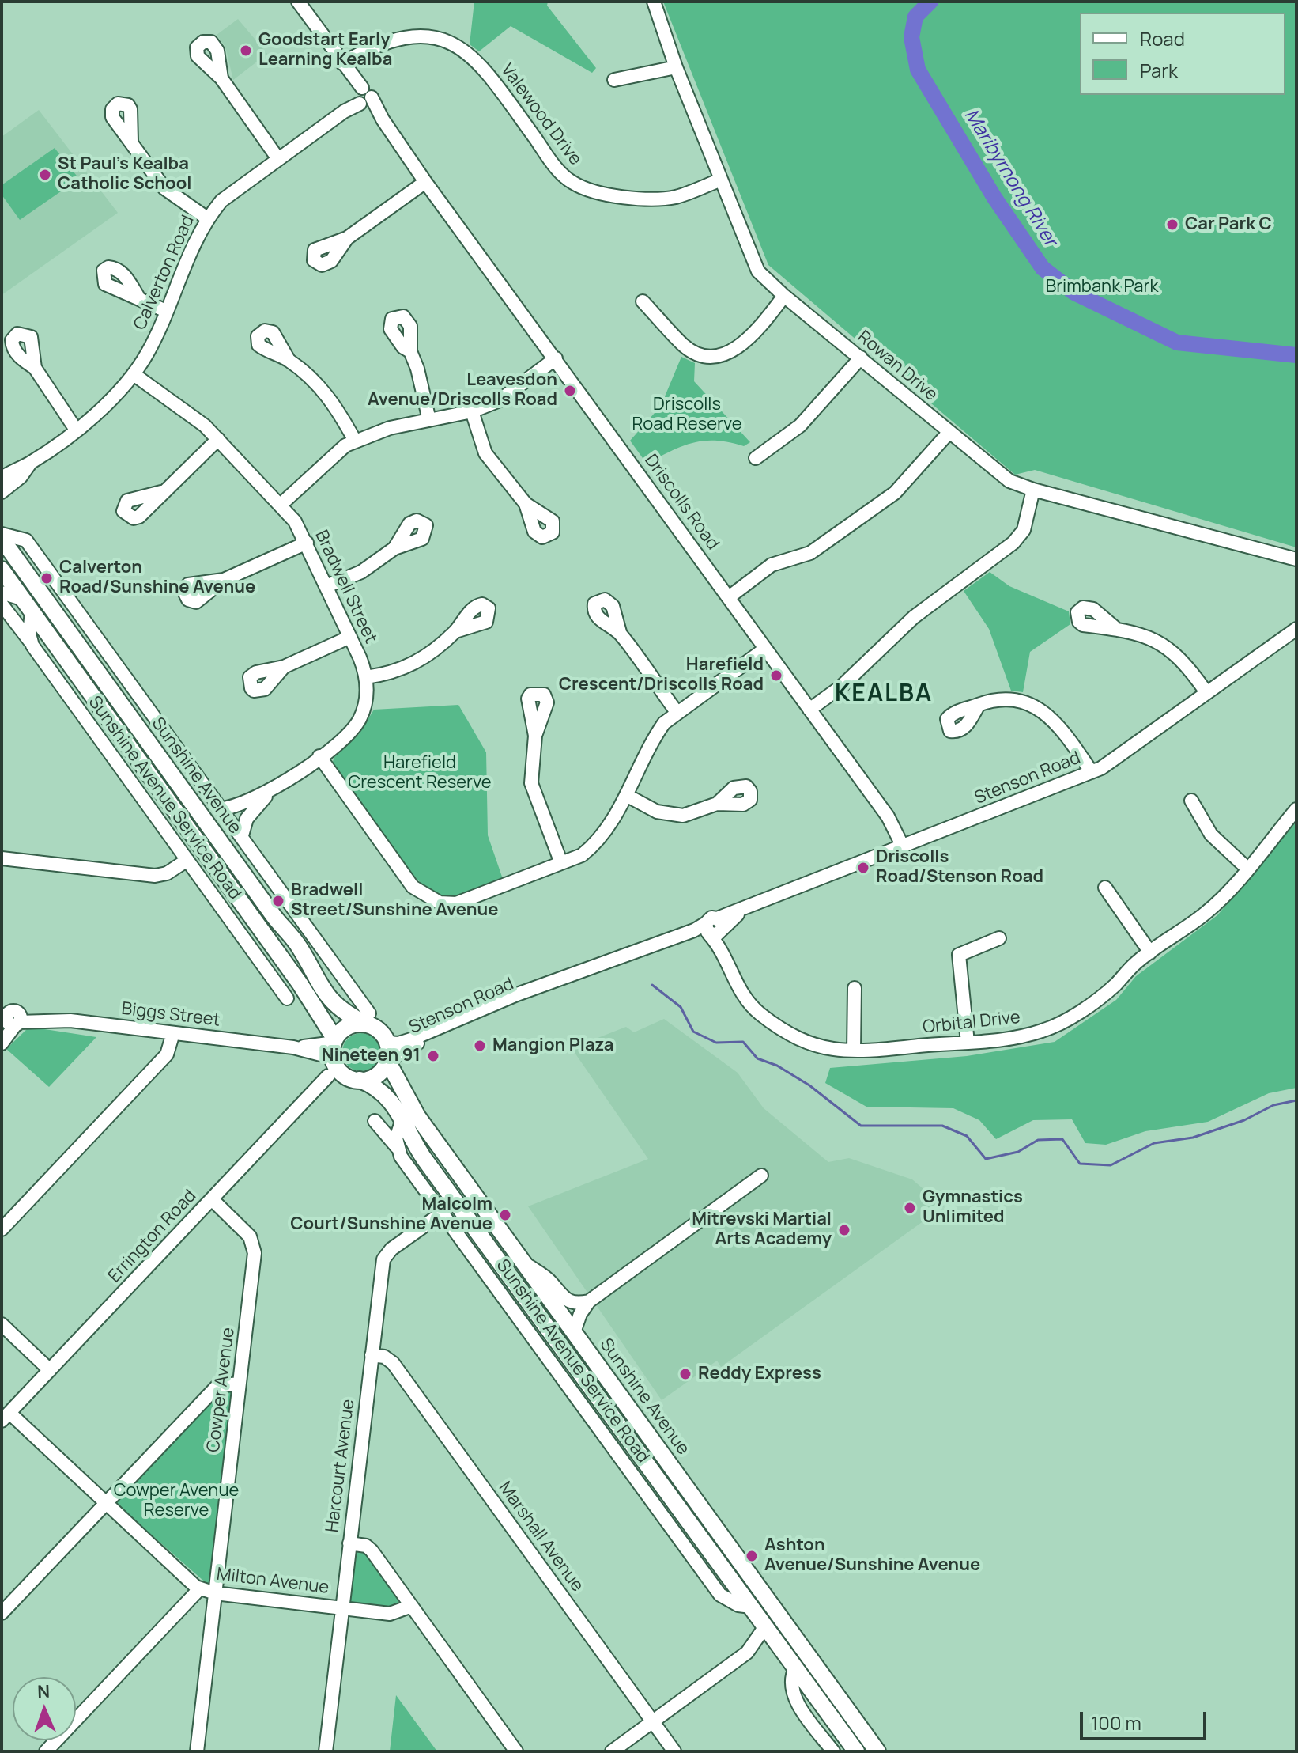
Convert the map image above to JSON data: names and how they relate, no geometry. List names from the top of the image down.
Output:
{
  "streets": {
    "main road": ["Sunshine Avenue"],
    "street": [
      "Valewood Drive",
      "Calverton Road",
      "Rowan Drive",
      "Driscolls Road",
      "Bradwell Street",
      "Stenson Road",
      "Sunshine Avenue Service Road",
      "Biggs Street",
      "Orbital Drive",
      "Errington Road",
      "Cowper Avenue",
      "Harcourt Avenue",
      "Marshall Avenue",
      "Milton Avenue"
    ]
  },
  "crossings": [
    ["Valewood Drive", "Rowan Drive"],
    ["Valewood Drive", "Driscolls Road"],
    ["Calverton Road", "Driscolls Road"],
    ["Calverton Road", "Bradwell Street"],
    ["Driscolls Road", "Stenson Road"],
    ["Bradwell Street", "Sunshine Avenue"],
    ["Sunshine Avenue", "Stenson Road"],
    ["Sunshine Avenue", "Sunshine Avenue Service Road"],
    ["Sunshine Avenue", "Biggs Street"],
    ["Stenson Road", "Biggs Street"],
    ["Stenson Road", "Orbital Drive"],
    ["Sunshine Avenue Service Road", "Harcourt Avenue"],
    ["Errington Road", "Cowper Avenue"],
    ["Errington Road", "Milton Avenue"],
    ["Cowper Avenue", "Milton Avenue"],
    ["Harcourt Avenue", "Marshall Avenue"],
    ["Harcourt Avenue", "Milton Avenue"]
  ],
  "districts": ["KEALBA"],
  "water": ["Maribyrnong River"],
  "parks": [
    "Brimbank Park",
    "Driscolls Road Reserve",
    "Harefield Crescent Reserve",
    "Cowper Avenue Reserve"
  ],
  "places": [
    "Goodstart Early Learning Kealba",
    "St Paul’s Kealba Catholic School",
    "Car Park C",
    "Leavesdon Avenue/Driscolls Road",
    "Calverton Road/Sunshine Avenue",
    "Harefield Crescent/Driscolls Road",
    "Driscolls Road/Stenson Road",
    "Bradwell Street/Sunshine Avenue",
    "Mangion Plaza",
    "Nineteen 91",
    "Gymnastics Unlimited",
    "Malcolm Court/Sunshine Avenue",
    "Mitrevski Martial Arts Academy",
    "Reddy Express",
    "Ashton Avenue/Sunshine Avenue"
  ],
  "legend": ["Road", "Park"],
  "scale_bar": "100 m",
  "north": "top"
}
